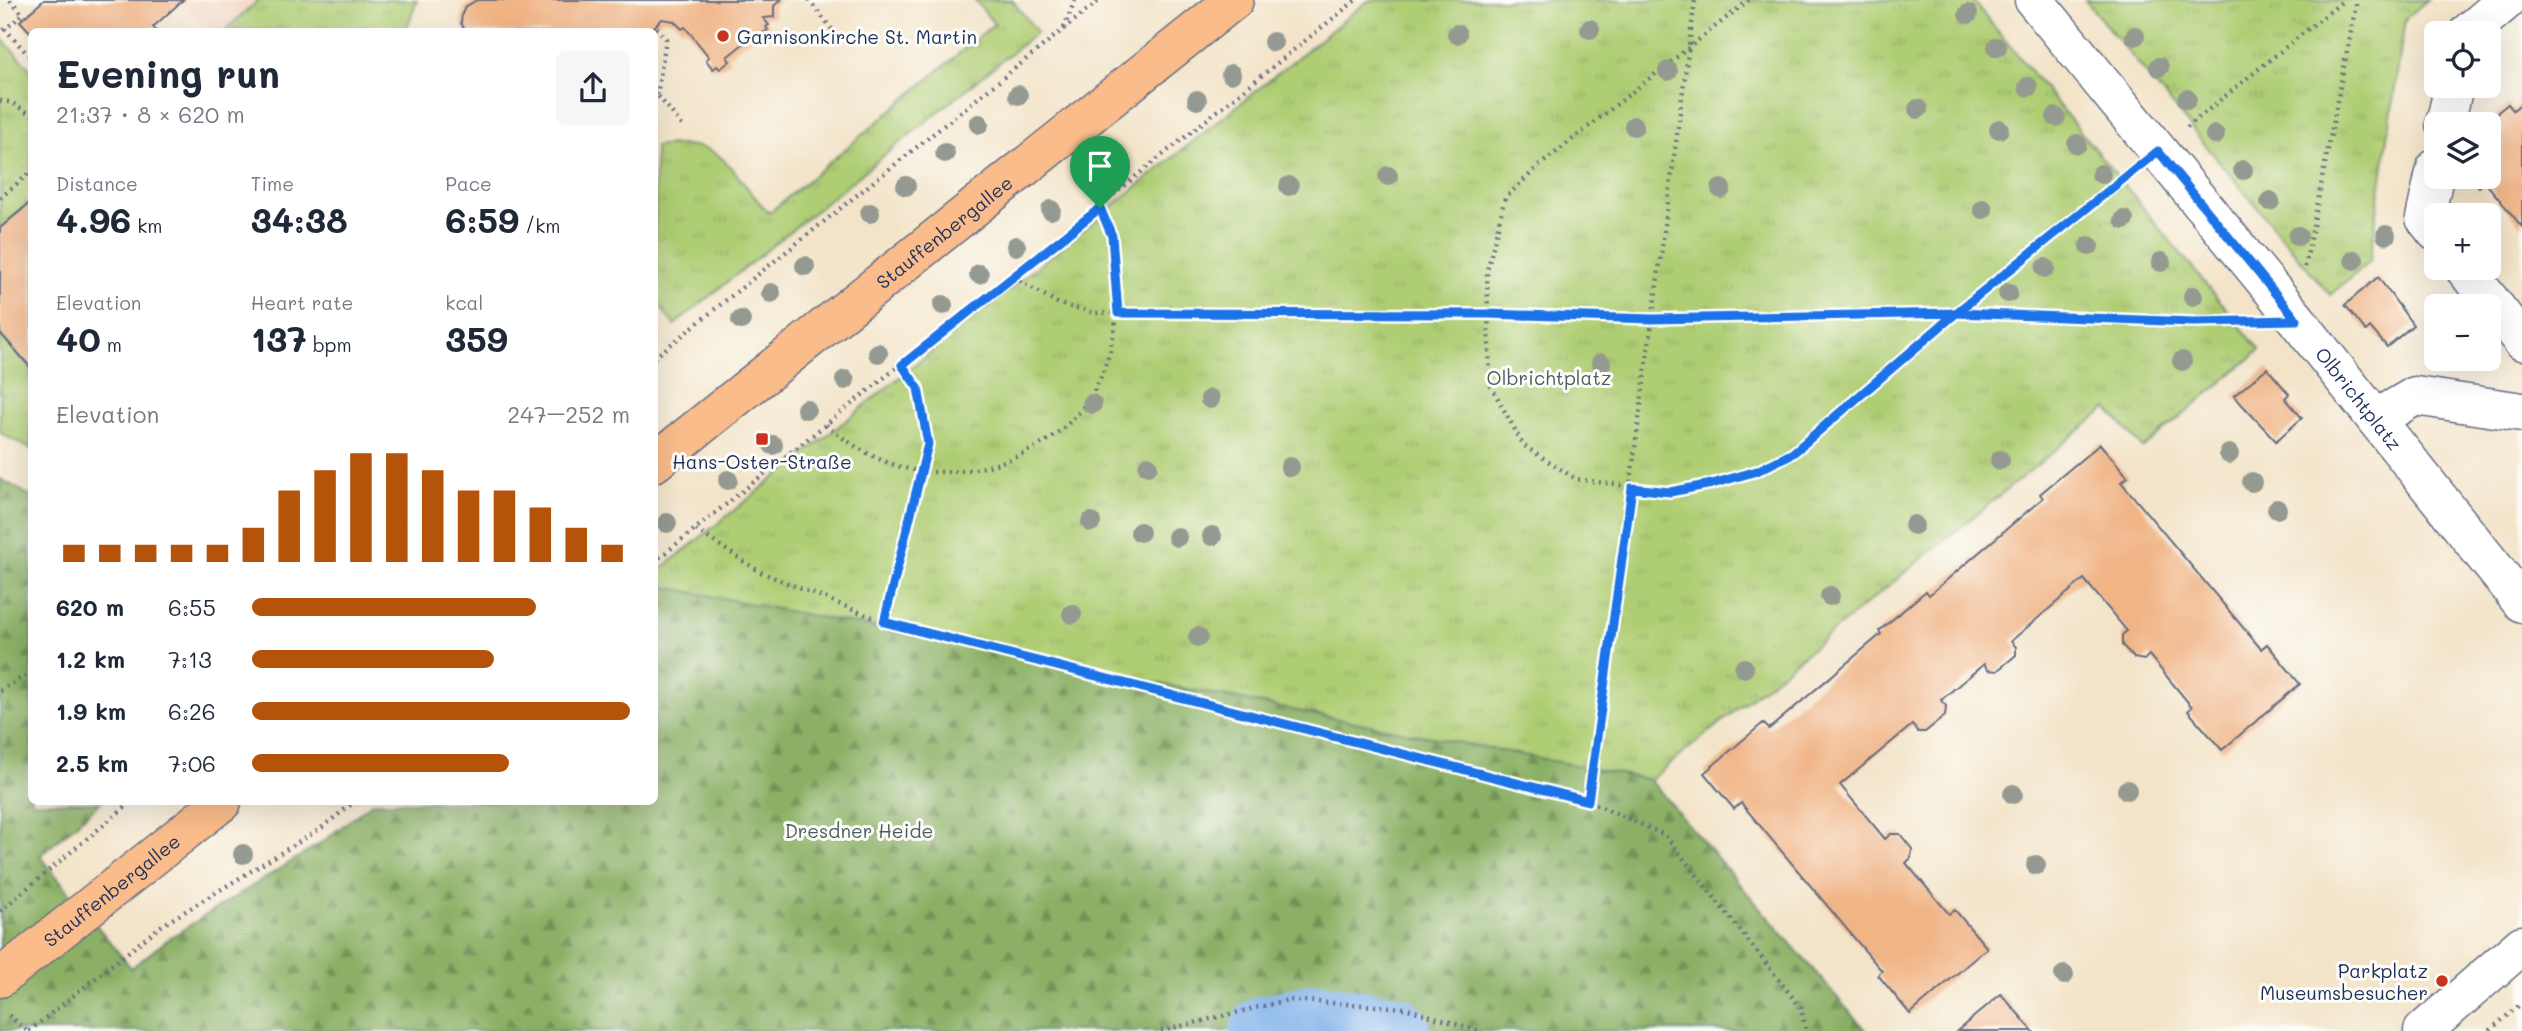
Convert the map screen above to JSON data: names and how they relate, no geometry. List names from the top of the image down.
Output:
{
  "streets": {
    "main road": ["Stauffenbergallee"],
    "street": ["Olbrichtplatz"]
  },
  "parks": ["Olbrichtplatz", "Dresdner Heide"],
  "places": {
    "other": ["Garnisonkirche St. Martin", "Parkplatz Museumsbesucher"],
    "transit": ["Hans-Oster-Straße"]
  },
  "page": {
    "map_buttons": ["+", "−"],
    "heading": ["Evening run", "21:37 · 8 × 620 m"],
    "stats": [
      ["Distance", "4.96 km"],
      ["Time", "34:38"],
      ["Pace", "6:59 /km"],
      ["Elevation", "40 m"],
      ["Heart rate", "137 bpm"],
      ["kcal", "359"]
    ],
    "chart": ["Elevation", "247–252 m"],
    "list": [
      {
        "name": "620 m",
        "note": "6:55"
      },
      {
        "name": "1.2 km",
        "note": "7:13"
      },
      {
        "name": "1.9 km",
        "note": "6:26"
      },
      {
        "name": "2.5 km",
        "note": "7:06"
      }
    ]
  }
}
